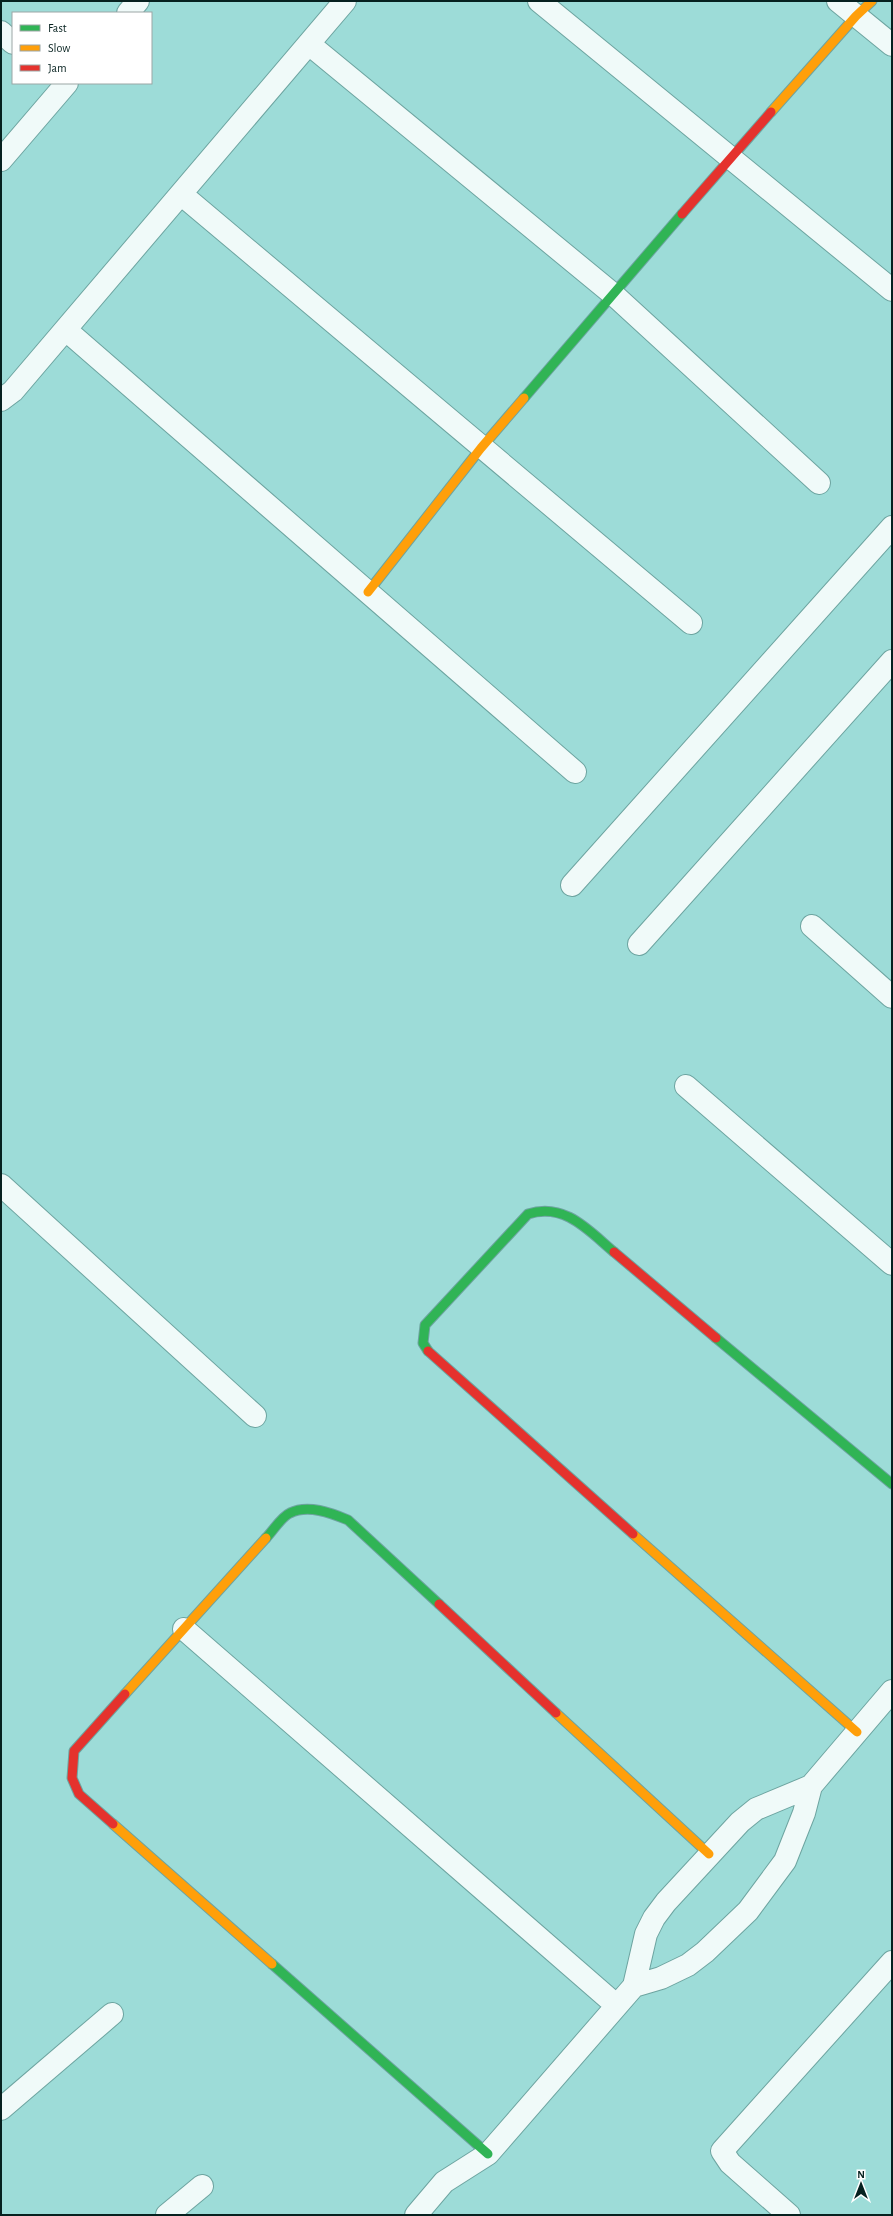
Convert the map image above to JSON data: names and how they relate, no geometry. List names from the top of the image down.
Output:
{
  "legend": ["Fast", "Slow", "Jam"],
  "north": "top"
}
